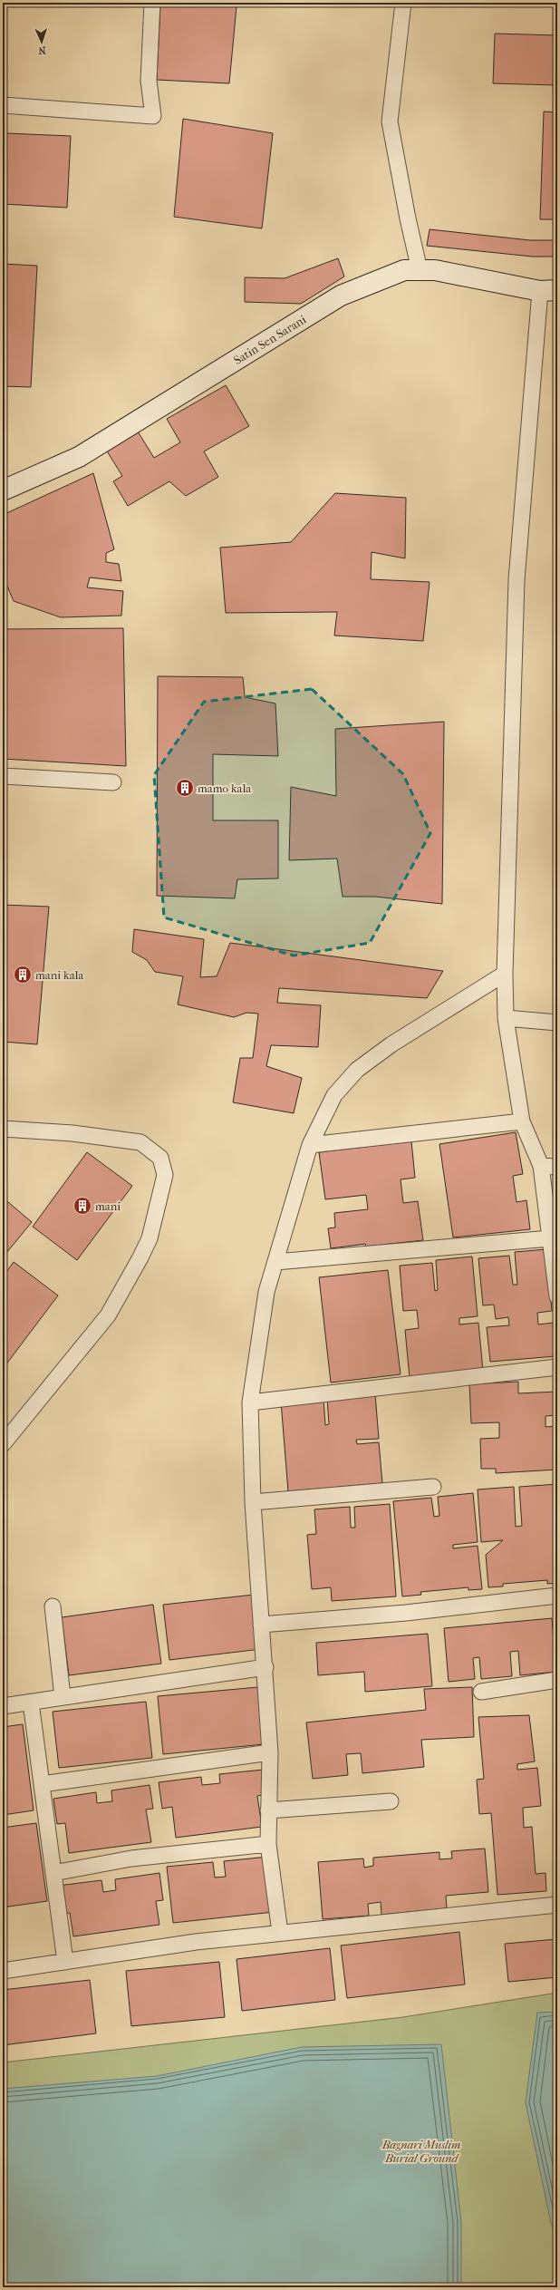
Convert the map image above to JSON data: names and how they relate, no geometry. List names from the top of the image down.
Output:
{
  "streets": {
    "main road": ["Satin Sen Sarani"]
  },
  "parks": ["Bagnari Muslim Burial Ground"],
  "places": {
    "building": ["mamo kala", "mani kala", "mani"]
  },
  "north": "bottom"
}
